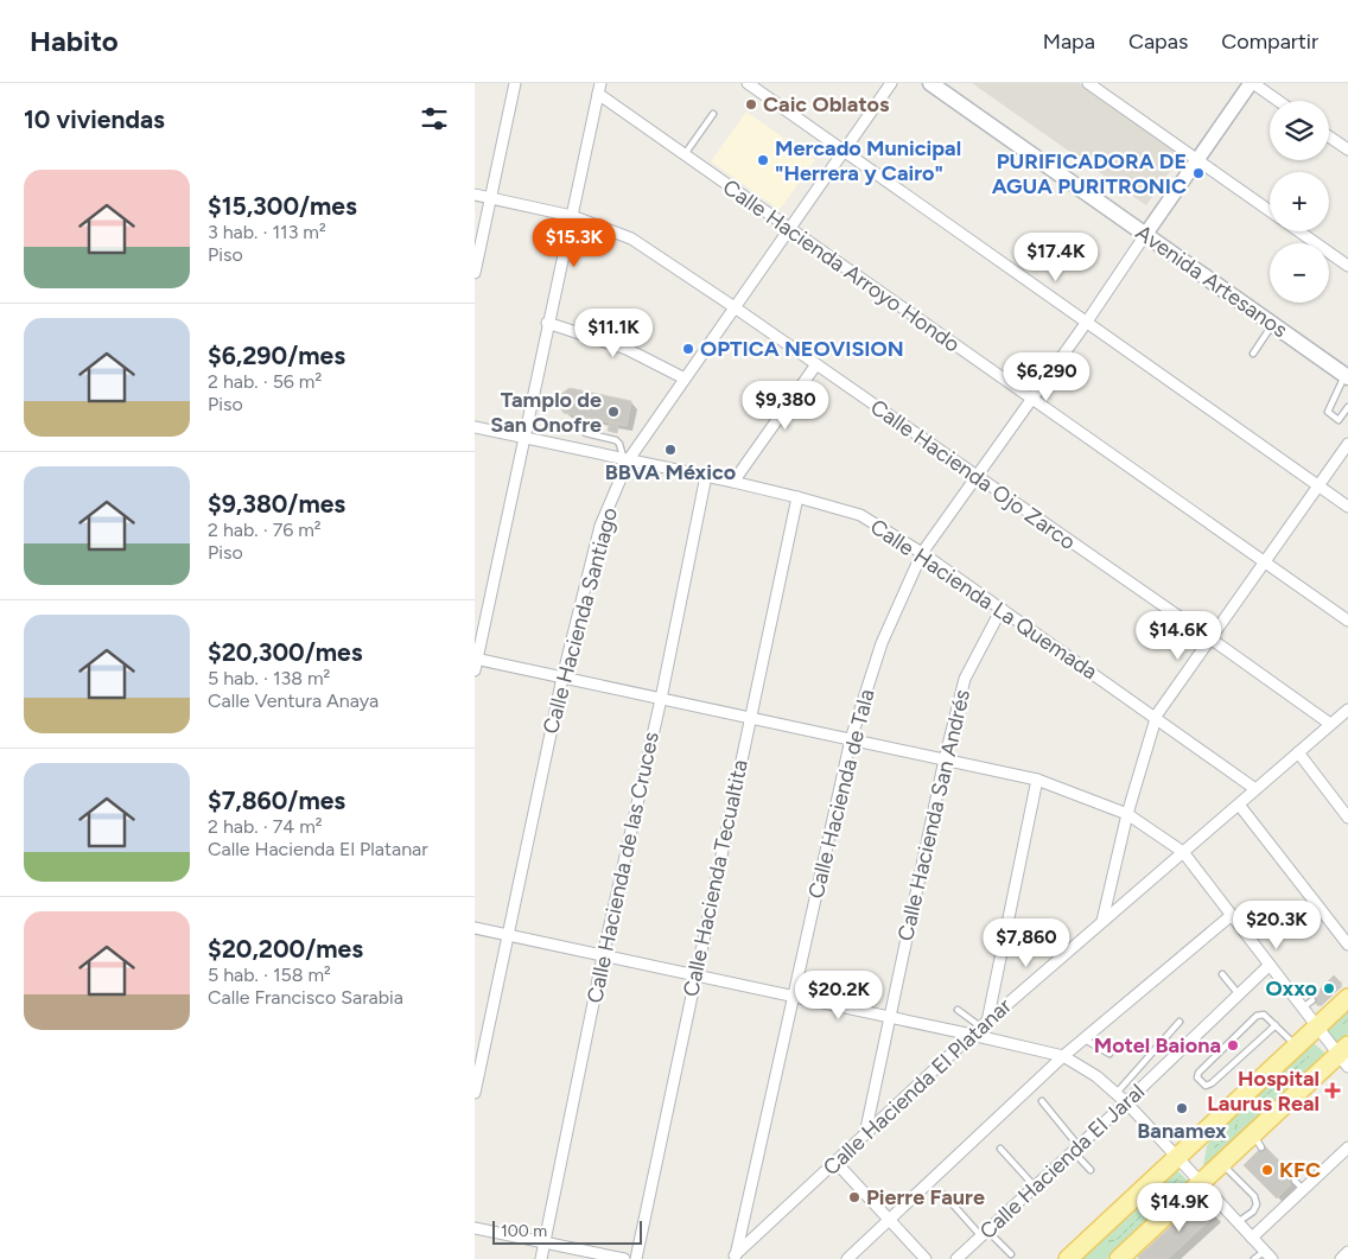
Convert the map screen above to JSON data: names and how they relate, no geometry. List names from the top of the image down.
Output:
{
  "streets": {
    "main road": ["Avenida Artesanos"],
    "street": [
      "Calle Hacienda Arroyo Hondo",
      "Calle Hacienda Ojo Zarco",
      "Calle Hacienda La Quemada",
      "Calle Hacienda Santiago",
      "Calle Hacienda de Tala",
      "Calle Hacienda San Andrés",
      "Calle Hacienda de las Cruces",
      "Calle Hacienda Tecualtita",
      "Calle Hacienda El Platanar",
      "Calle Hacienda El Jaral"
    ]
  },
  "crossings": [
    ["Calle Hacienda Arroyo Hondo", "Calle Hacienda Santiago"],
    ["Calle Hacienda Arroyo Hondo", "Calle Hacienda de Tala"],
    ["Avenida Artesanos", "Calle Hacienda de Tala"],
    ["Calle Hacienda Ojo Zarco", "Calle Hacienda Santiago"],
    ["Calle Hacienda Ojo Zarco", "Calle Hacienda de Tala"],
    ["Calle Hacienda Ojo Zarco", "Calle Hacienda El Platanar"],
    ["Calle Hacienda La Quemada", "Calle Hacienda Santiago"],
    ["Calle Hacienda La Quemada", "Calle Hacienda de Tala"],
    ["Calle Hacienda La Quemada", "Calle Hacienda San Andrés"],
    ["Calle Hacienda La Quemada", "Calle Hacienda de las Cruces"],
    ["Calle Hacienda La Quemada", "Calle Hacienda Tecualtita"],
    ["Calle Hacienda La Quemada", "Calle Hacienda El Platanar"],
    ["Calle Hacienda de Tala", "Calle Hacienda El Platanar"],
    ["Calle Hacienda San Andrés", "Calle Hacienda El Platanar"]
  ],
  "places": {
    "other": [
      "Caic Oblatos",
      "Mercado Municipal \"Herrera y Cairo\"",
      "PURIFICADORA DE AGUA PURITRONIC",
      "OPTICA NEOVISION",
      "Tamplo de San Onofre",
      "BBVA México",
      "Oxxo",
      "Motel Baiona",
      "Banamex",
      "KFC",
      "Pierre Faure"
    ],
    "health": ["Hospital Laurus Real"]
  },
  "scale_bar": "100 m",
  "page": {
    "header": "Habito",
    "nav": ["Mapa", "Capas", "Compartir"],
    "heading": "10 viviendas",
    "map_buttons": ["+", "−"],
    "list": [
      {
        "name": "$15,300/mes",
        "note": "3 hab. · 113 m² · Piso"
      },
      {
        "name": "$6,290/mes",
        "note": "2 hab. · 56 m² · Piso"
      },
      {
        "name": "$9,380/mes",
        "note": "2 hab. · 76 m² · Piso"
      },
      {
        "name": "$20,300/mes",
        "note": "5 hab. · 138 m² · Calle Ventura Anaya"
      },
      {
        "name": "$7,860/mes",
        "note": "2 hab. · 74 m² · Calle Hacienda El Platanar"
      },
      {
        "name": "$20,200/mes",
        "note": "5 hab. · 158 m² · Calle Francisco Sarabia"
      }
    ],
    "price": [
      "$15.3K",
      "$17.4K",
      "$11.1K",
      "$6,290",
      "$9,380",
      "$14.6K",
      "$20.3K",
      "$7,860",
      "$20.2K",
      "$14.9K"
    ],
    "scale": "100 m"
  }
}
